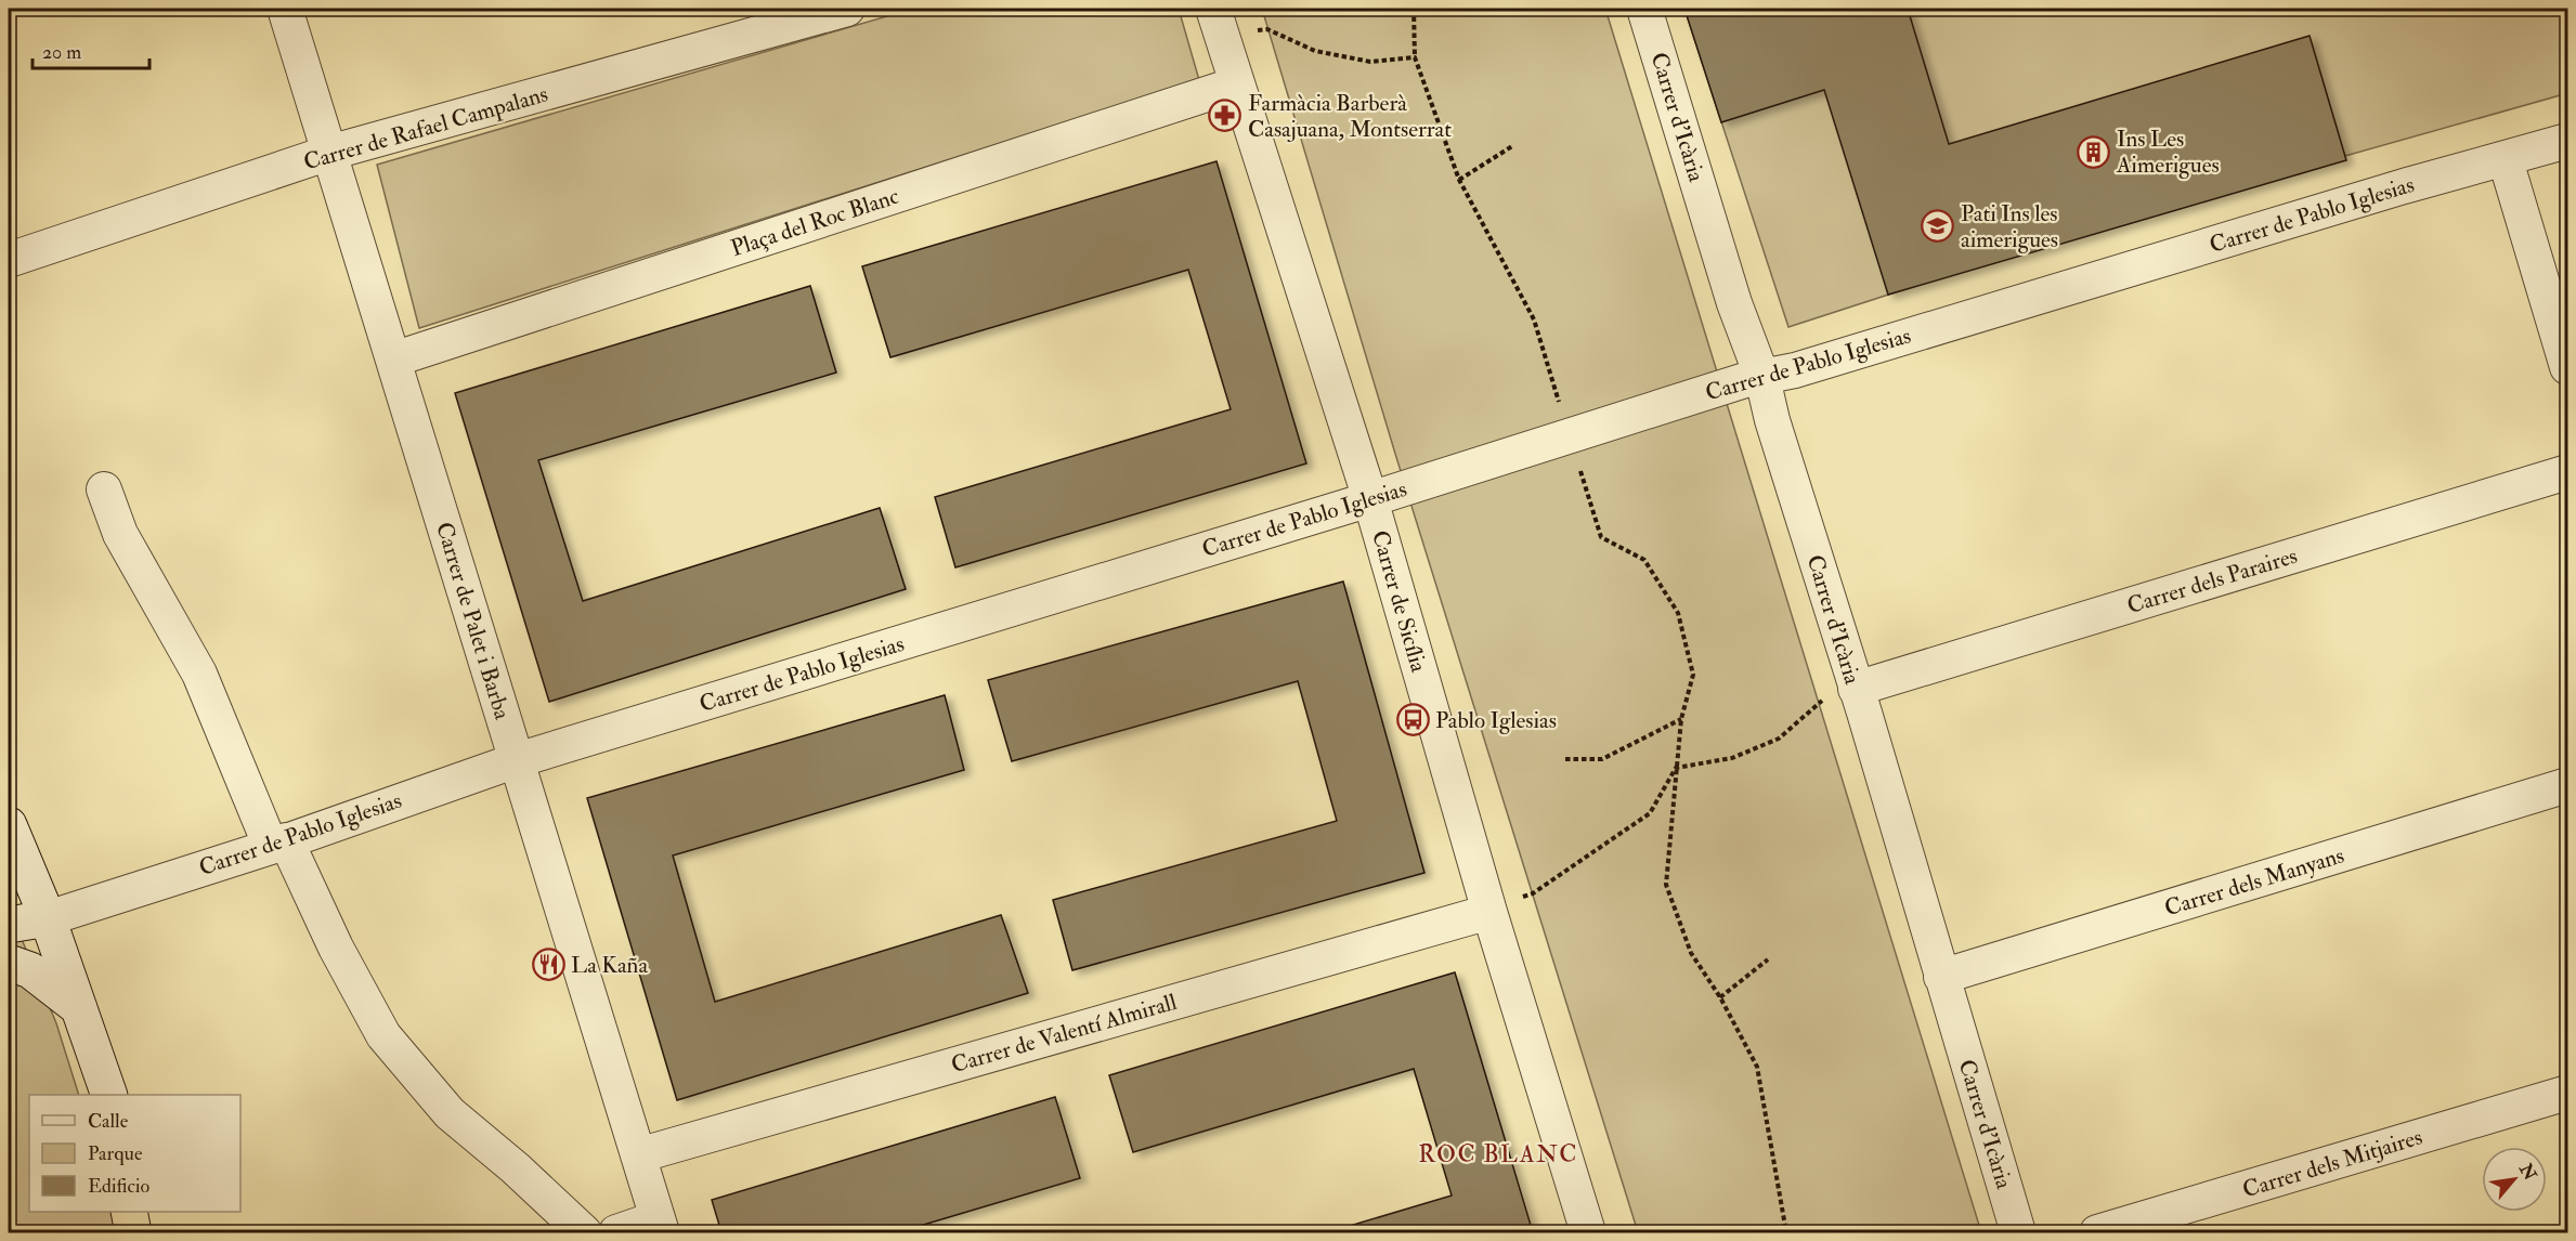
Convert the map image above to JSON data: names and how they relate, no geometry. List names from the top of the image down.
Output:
{
  "streets": {
    "street": [
      "Carrer d'Icària",
      "Carrer de Rafael Campalans",
      "Carrer de Pablo Iglesias",
      "Plaça del Roc Blanc",
      "Carrer dels Paraires",
      "Carrer de Sicília",
      "Carrer de Palet i Barba",
      "Carrer dels Manyans",
      "Carrer de Valentí Almirall",
      "Carrer dels Mitjaires"
    ]
  },
  "crossings": [
    ["Carrer d'Icària", "Carrer de Pablo Iglesias"],
    ["Carrer d'Icària", "Carrer dels Paraires"],
    ["Carrer d'Icària", "Carrer dels Manyans"],
    ["Carrer de Rafael Campalans", "Carrer de Palet i Barba"],
    ["Carrer de Pablo Iglesias", "Carrer de Sicília"],
    ["Carrer de Pablo Iglesias", "Carrer de Palet i Barba"],
    ["Plaça del Roc Blanc", "Carrer de Sicília"],
    ["Plaça del Roc Blanc", "Carrer de Palet i Barba"],
    ["Carrer de Sicília", "Carrer de Valentí Almirall"],
    ["Carrer de Palet i Barba", "Carrer de Valentí Almirall"]
  ],
  "districts": ["ROC BLANC"],
  "places": {
    "pharmacy": ["Farmàcia Barberà Casajuana, Montserrat"],
    "building": ["Ins Les Aimerigues"],
    "school or university": ["Pati Ins les aimerigues"],
    "bus stop": ["Pablo Iglesias"],
    "restaurant": ["La Kaña"]
  },
  "legend": ["Calle", "Parque", "Edificio"],
  "scale_bar": "20 m",
  "north": "top right"
}
